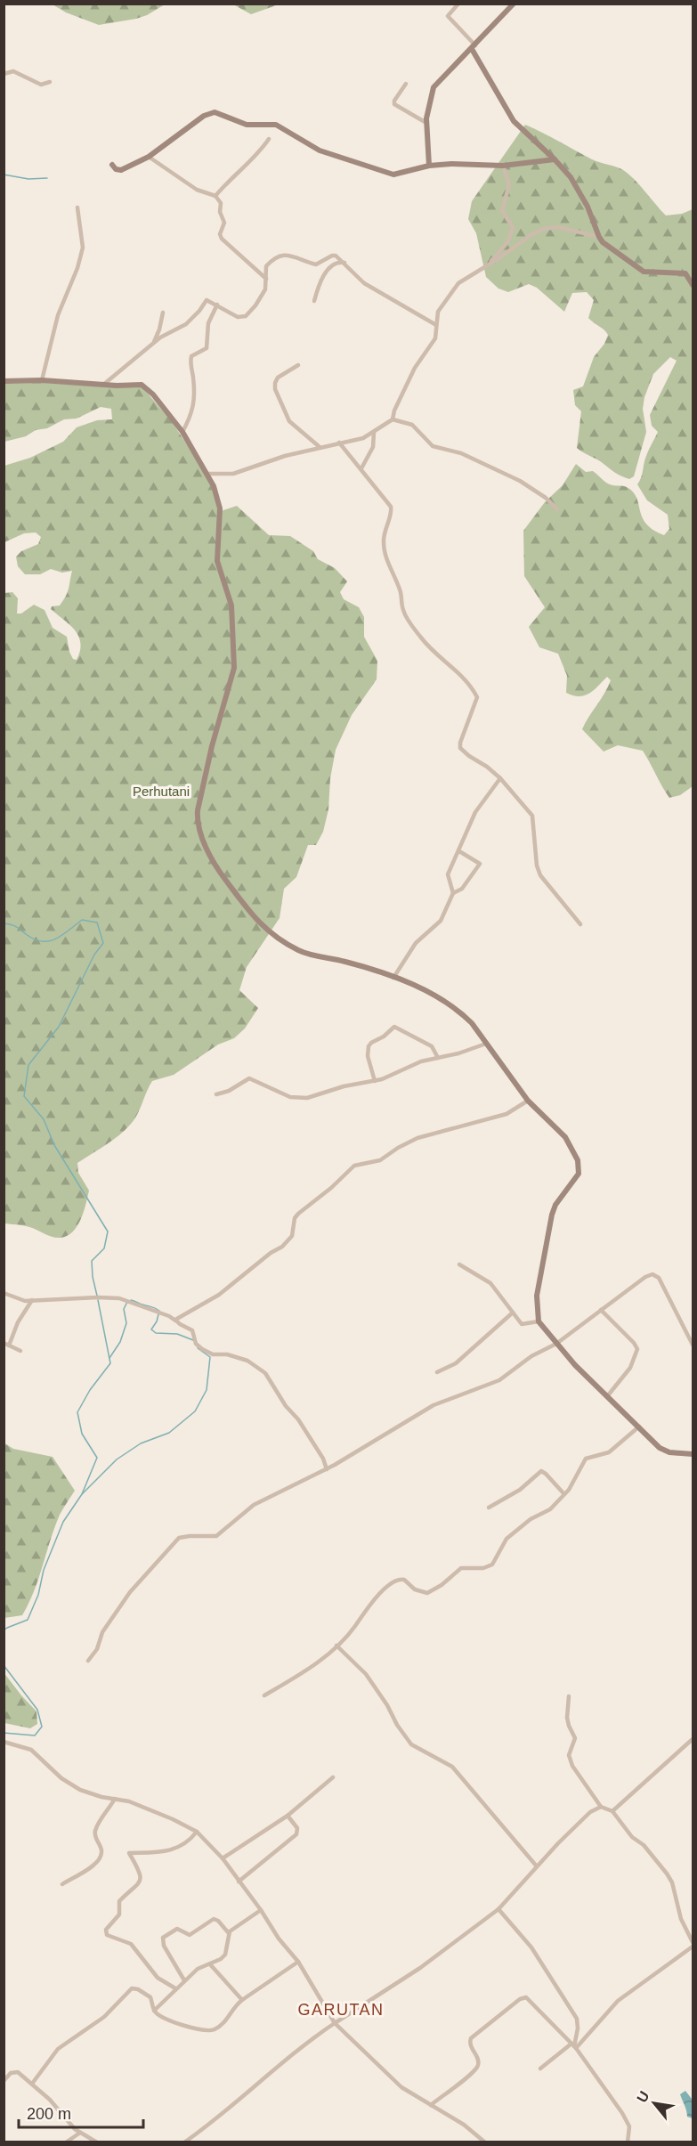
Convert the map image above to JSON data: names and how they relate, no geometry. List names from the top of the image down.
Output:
{
  "districts": ["GARUTAN"],
  "parks": ["Perhutani"],
  "scale_bar": "200 m",
  "north": "top left"
}
